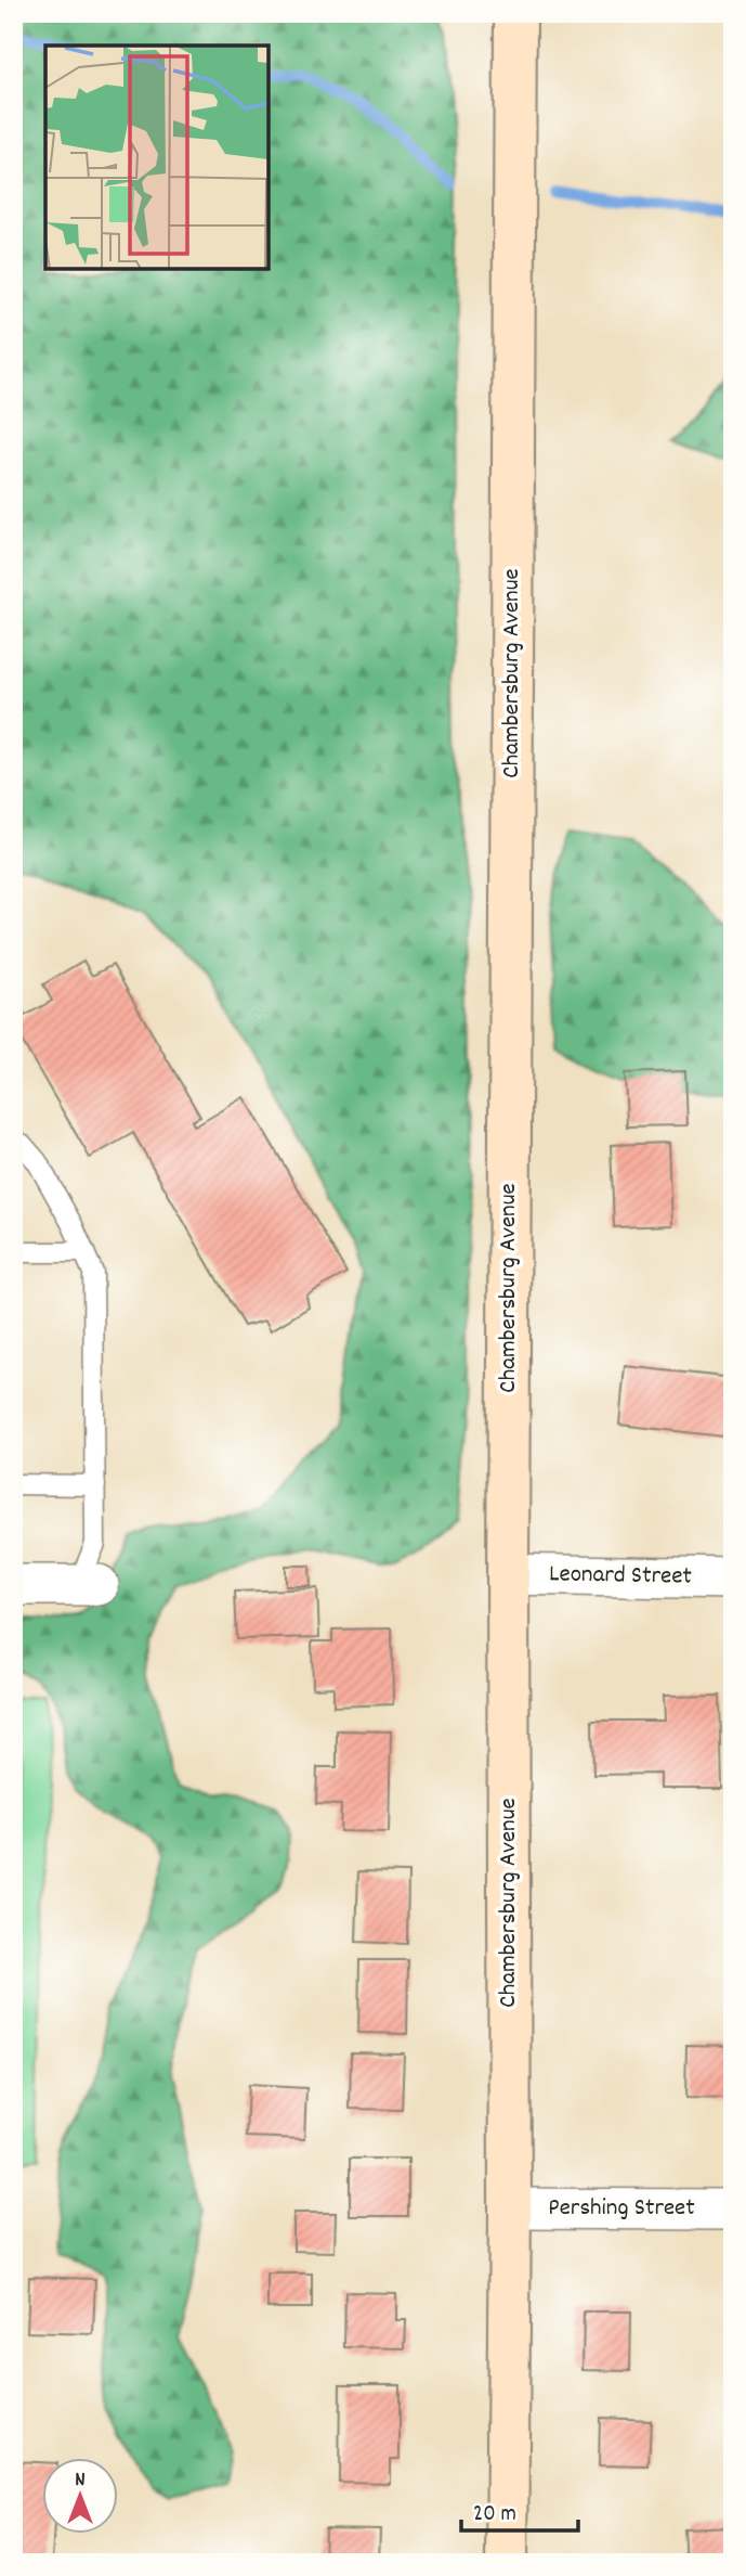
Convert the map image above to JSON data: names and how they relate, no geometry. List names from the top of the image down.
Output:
{
  "streets": {
    "street": ["Chambersburg Avenue", "Leonard Street", "Pershing Street"]
  },
  "crossings": [
    ["Chambersburg Avenue", "Leonard Street"],
    ["Chambersburg Avenue", "Pershing Street"]
  ],
  "scale_bar": "20 m",
  "north": "top"
}
